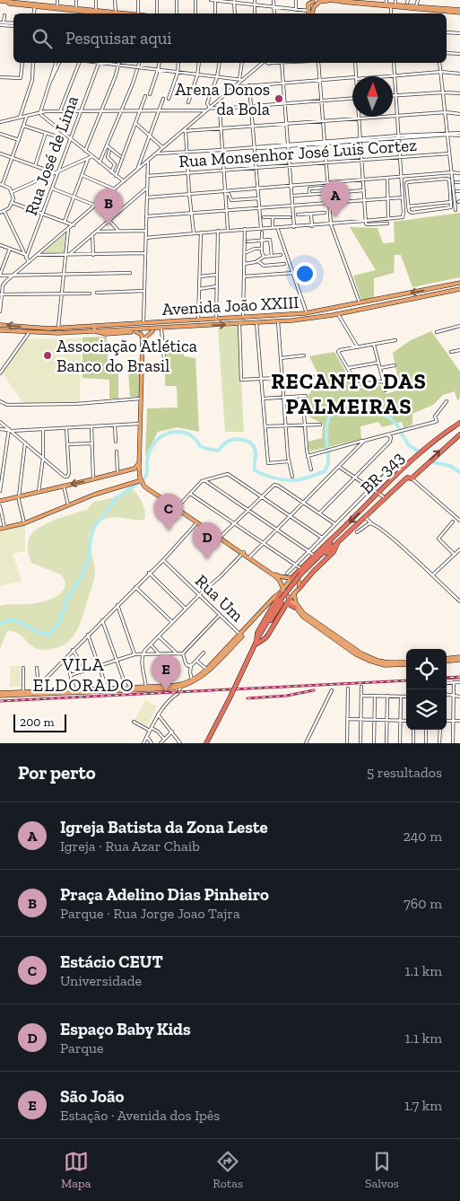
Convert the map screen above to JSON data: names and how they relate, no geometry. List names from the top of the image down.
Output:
{
  "streets": {
    "highway": ["BR-343"],
    "main road": ["Avenida João XXIII"],
    "street": ["Rua Monsenhor José Luis Cortez", "Rua José de Lima", "Rua Um"]
  },
  "districts": ["RECANTO DAS PALMEIRAS", "VILA ELDORADO"],
  "places": ["Arena Donos da Bola", "Associação Atlética Banco do Brasil"],
  "scale_bar": "200 m",
  "north": "top",
  "page": {
    "search": "Pesquisar aqui",
    "pins": [
      "A",
      "B",
      "C",
      "D",
      "E"
    ],
    "scale": "200 m",
    "heading": ["Por perto", "5 resultados"],
    "list": [
      {
        "mark": "A",
        "name": "Igreja Batista da Zona Leste",
        "note": "Igreja · Rua Azar Chaib",
        "value": "240 m"
      },
      {
        "mark": "B",
        "name": "Praça Adelino Dias Pinheiro",
        "note": "Parque · Rua Jorge Joao Tajra",
        "value": "760 m"
      },
      {
        "mark": "C",
        "name": "Estácio CEUT",
        "note": "Universidade",
        "value": "1.1 km"
      },
      {
        "mark": "D",
        "name": "Espaço Baby Kids",
        "note": "Parque",
        "value": "1.1 km"
      },
      {
        "mark": "E",
        "name": "São João",
        "note": "Estação · Avenida dos Ipês",
        "value": "1.7 km"
      }
    ],
    "nav": ["Mapa", "Rotas", "Salvos"]
  }
}
